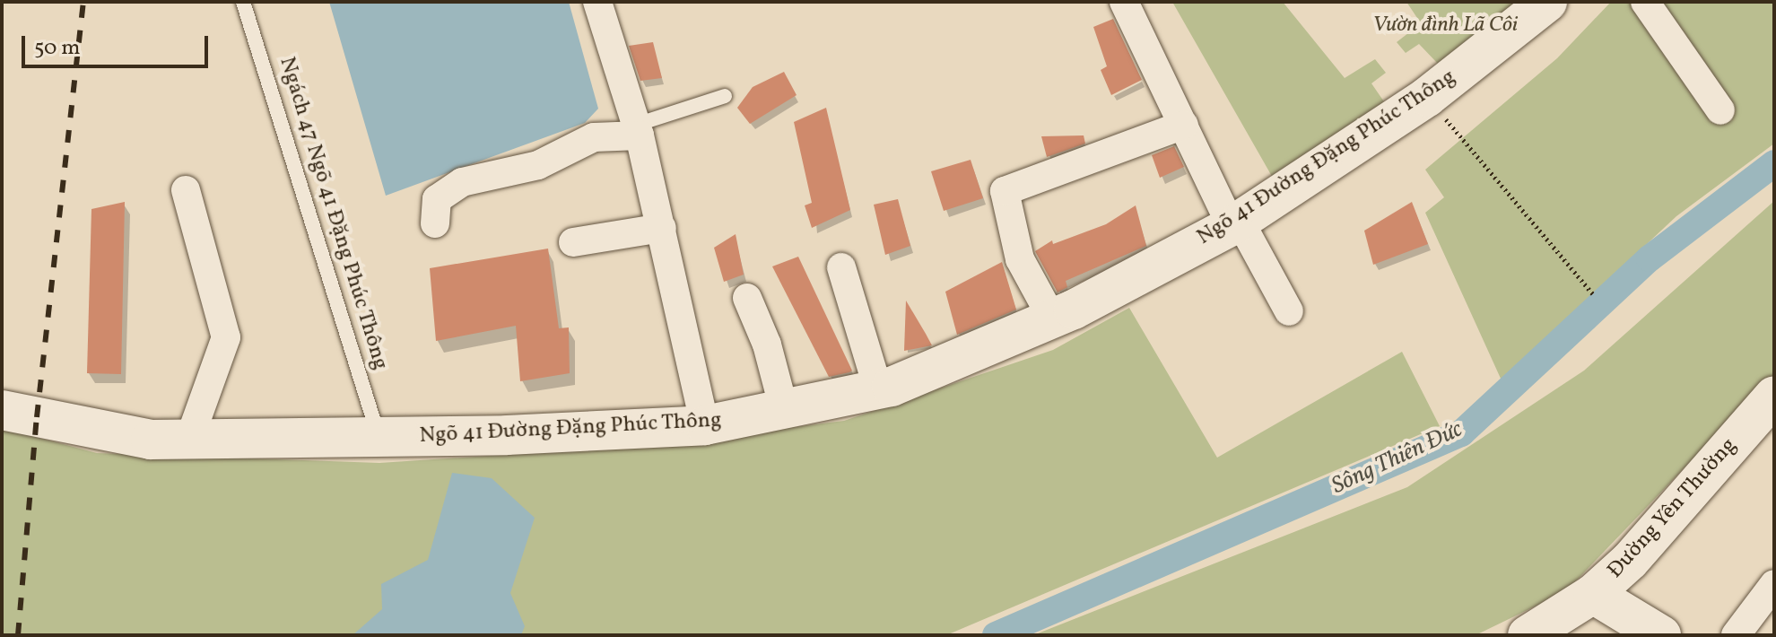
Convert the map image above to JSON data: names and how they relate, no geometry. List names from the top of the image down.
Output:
{
  "streets": {
    "street": ["Ngõ 41 Đường Đặng Phúc Thông", "Đường Yên Thường"],
    "lane": ["Ngách 47 Ngõ 41 Đặng Phúc Thông"]
  },
  "crossings": [
    ["Ngõ 41 Đường Đặng Phúc Thông", "Ngách 47 Ngõ 41 Đặng Phúc Thông"]
  ],
  "water": ["Sông Thiên Đức"],
  "parks": ["Vườn đình Lã Côi"],
  "scale_bar": "50 m"
}
